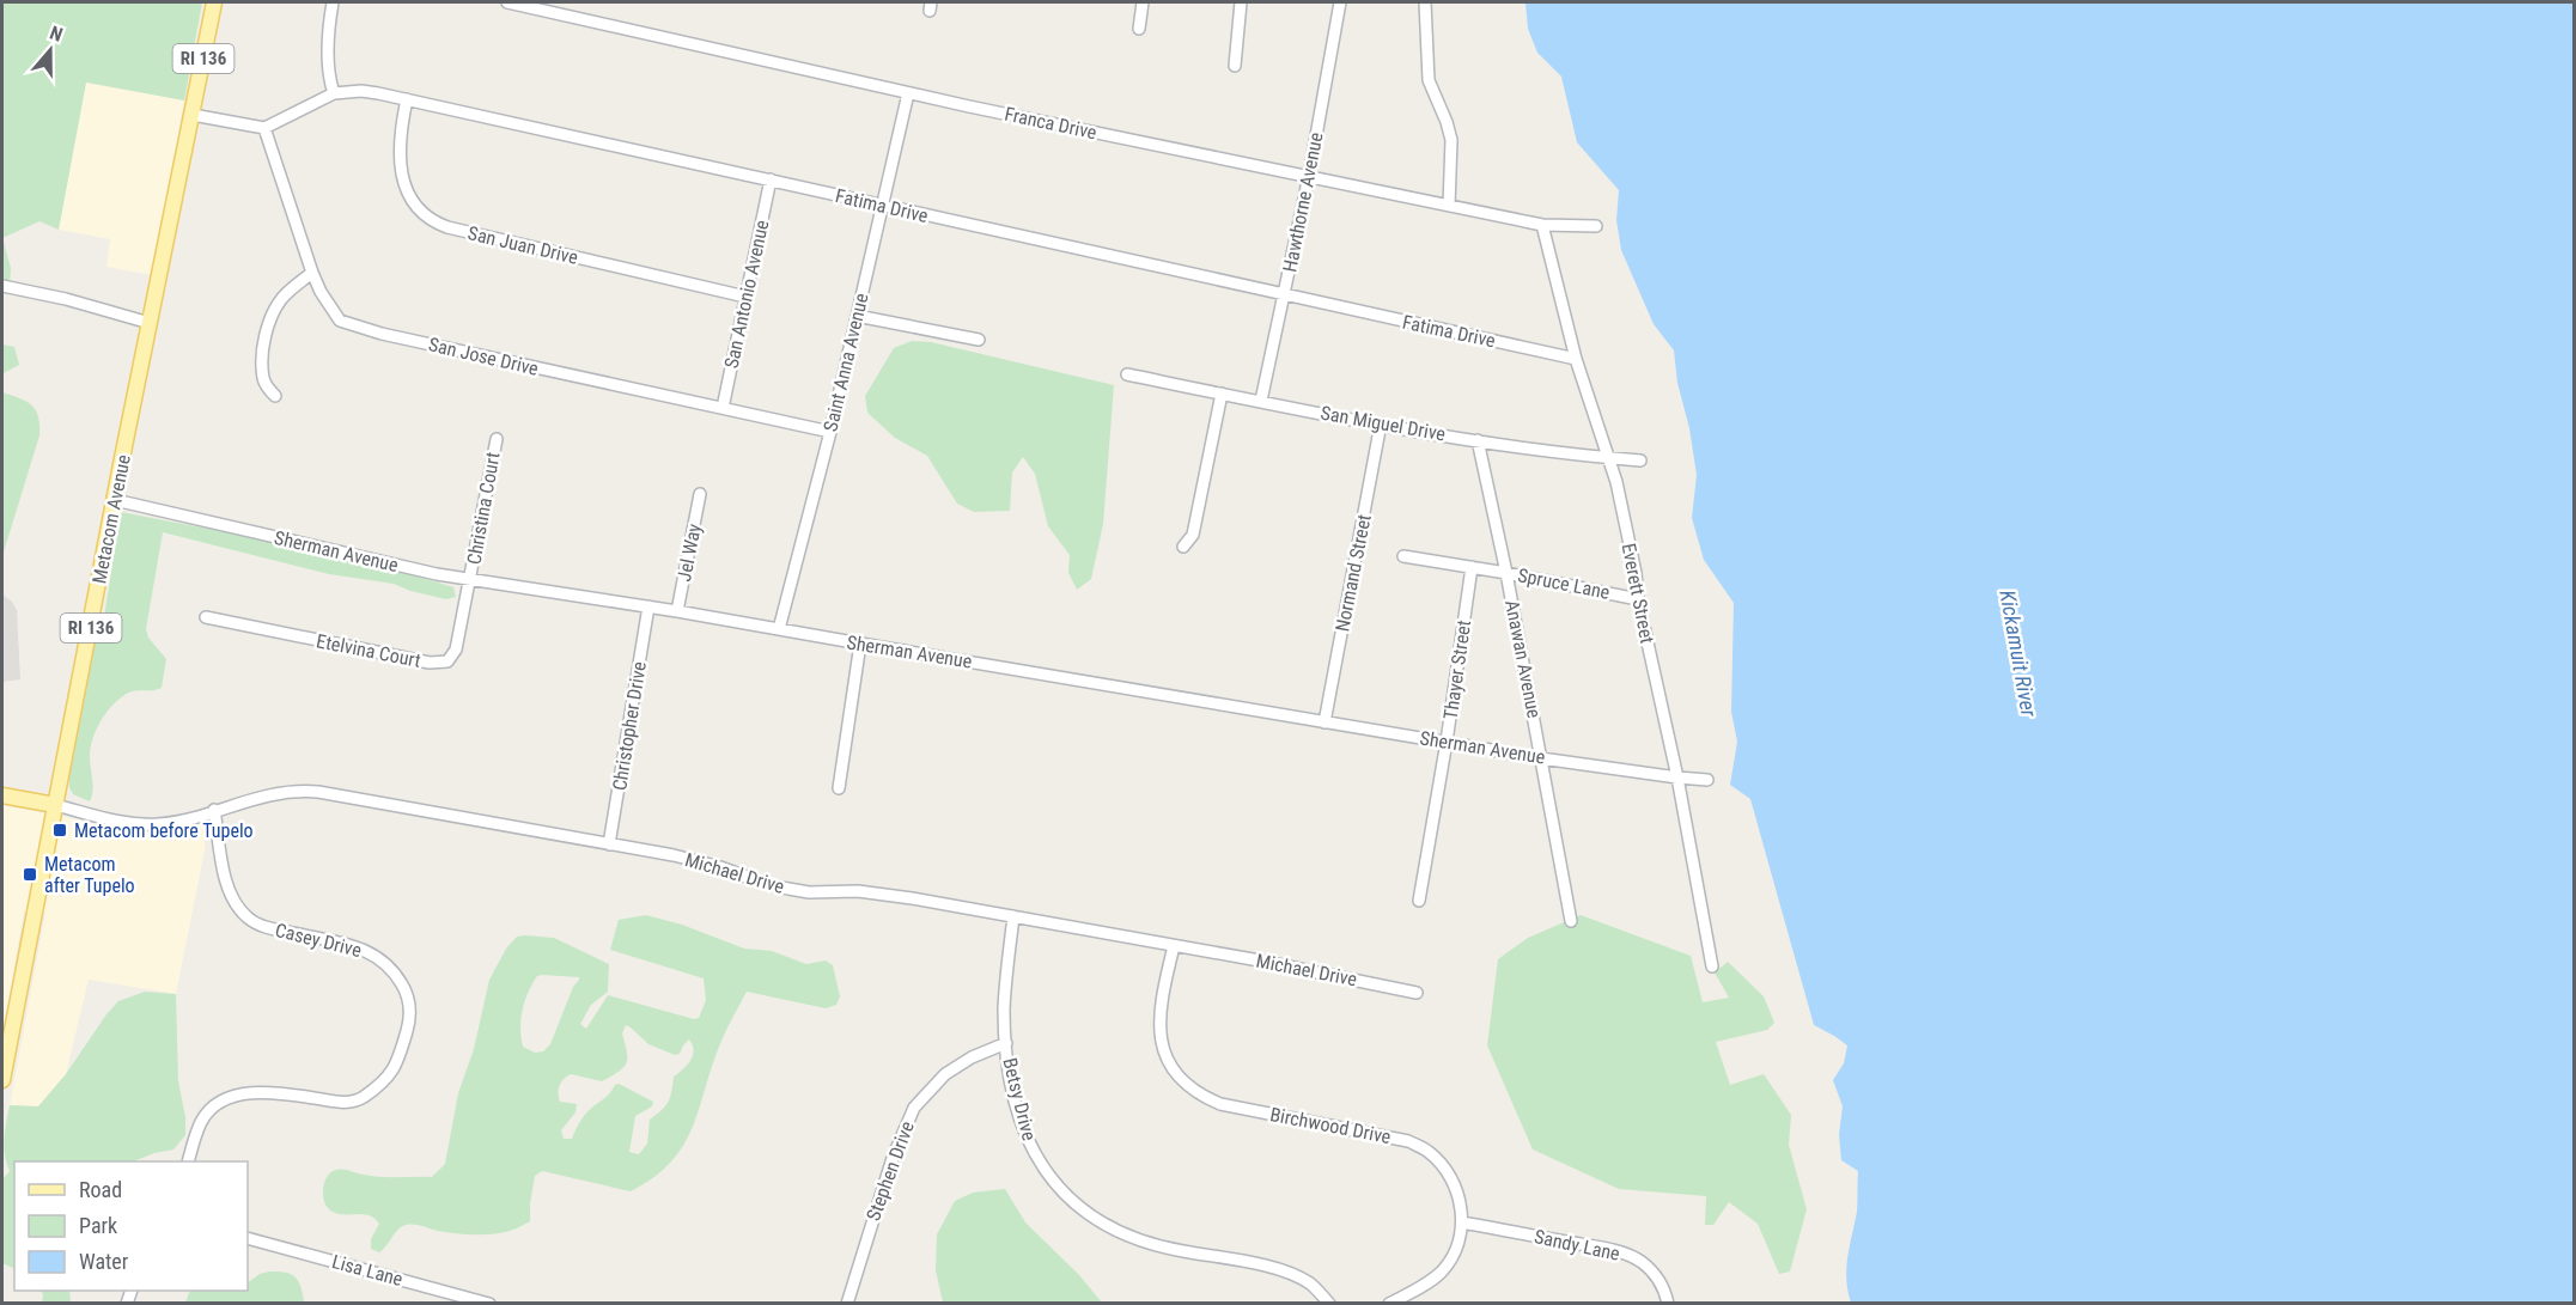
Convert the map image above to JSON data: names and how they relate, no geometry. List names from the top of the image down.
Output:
{
  "streets": {
    "main road": ["RI 136", "Metacom Avenue"],
    "street": [
      "Franca Drive",
      "Hawthorne Avenue",
      "Fatima Drive",
      "San Juan Drive",
      "San Antonio Avenue",
      "San Jose Drive",
      "Saint Anna Avenue",
      "San Miguel Drive",
      "Christina Court",
      "Sherman Avenue",
      "Jel Way",
      "Normand Street",
      "Spruce Lane",
      "Everett Street",
      "Etelvina Court",
      "Anawan Avenue",
      "Thayer Street",
      "Christopher Drive",
      "Michael Drive",
      "Casey Drive",
      "Betsy Drive",
      "Birchwood Drive",
      "Stephen Drive",
      "Sandy Lane",
      "Lisa Lane"
    ]
  },
  "crossings": [
    ["Franca Drive", "Hawthorne Avenue"],
    ["Franca Drive", "Saint Anna Avenue"],
    ["Franca Drive", "Everett Street"],
    ["Hawthorne Avenue", "Fatima Drive"],
    ["Hawthorne Avenue", "San Miguel Drive"],
    ["Fatima Drive", "San Juan Drive"],
    ["Fatima Drive", "San Antonio Avenue"],
    ["Fatima Drive", "San Jose Drive"],
    ["Fatima Drive", "Saint Anna Avenue"],
    ["Fatima Drive", "Everett Street"],
    ["San Juan Drive", "San Antonio Avenue"],
    ["San Antonio Avenue", "San Jose Drive"],
    ["San Jose Drive", "Saint Anna Avenue"],
    ["Saint Anna Avenue", "Sherman Avenue"],
    ["San Miguel Drive", "Normand Street"],
    ["San Miguel Drive", "Everett Street"],
    ["San Miguel Drive", "Anawan Avenue"],
    ["Christina Court", "Sherman Avenue"],
    ["Christina Court", "Etelvina Court"],
    ["Metacom Avenue", "Sherman Avenue"],
    ["Metacom Avenue", "Michael Drive"],
    ["Sherman Avenue", "Jel Way"],
    ["Sherman Avenue", "Normand Street"],
    ["Sherman Avenue", "Everett Street"],
    ["Sherman Avenue", "Etelvina Court"],
    ["Sherman Avenue", "Anawan Avenue"],
    ["Sherman Avenue", "Thayer Street"],
    ["Sherman Avenue", "Christopher Drive"],
    ["Spruce Lane", "Everett Street"],
    ["Spruce Lane", "Anawan Avenue"],
    ["Spruce Lane", "Thayer Street"],
    ["Christopher Drive", "Michael Drive"],
    ["Michael Drive", "Casey Drive"],
    ["Michael Drive", "Betsy Drive"],
    ["Michael Drive", "Birchwood Drive"],
    ["Betsy Drive", "Stephen Drive"],
    ["Birchwood Drive", "Sandy Lane"]
  ],
  "water": ["Kickamuit River"],
  "places": {
    "transit": ["Metacom before Tupelo", "Metacom after Tupelo"]
  },
  "legend": ["Road", "Park", "Water"],
  "north": "top"
}
